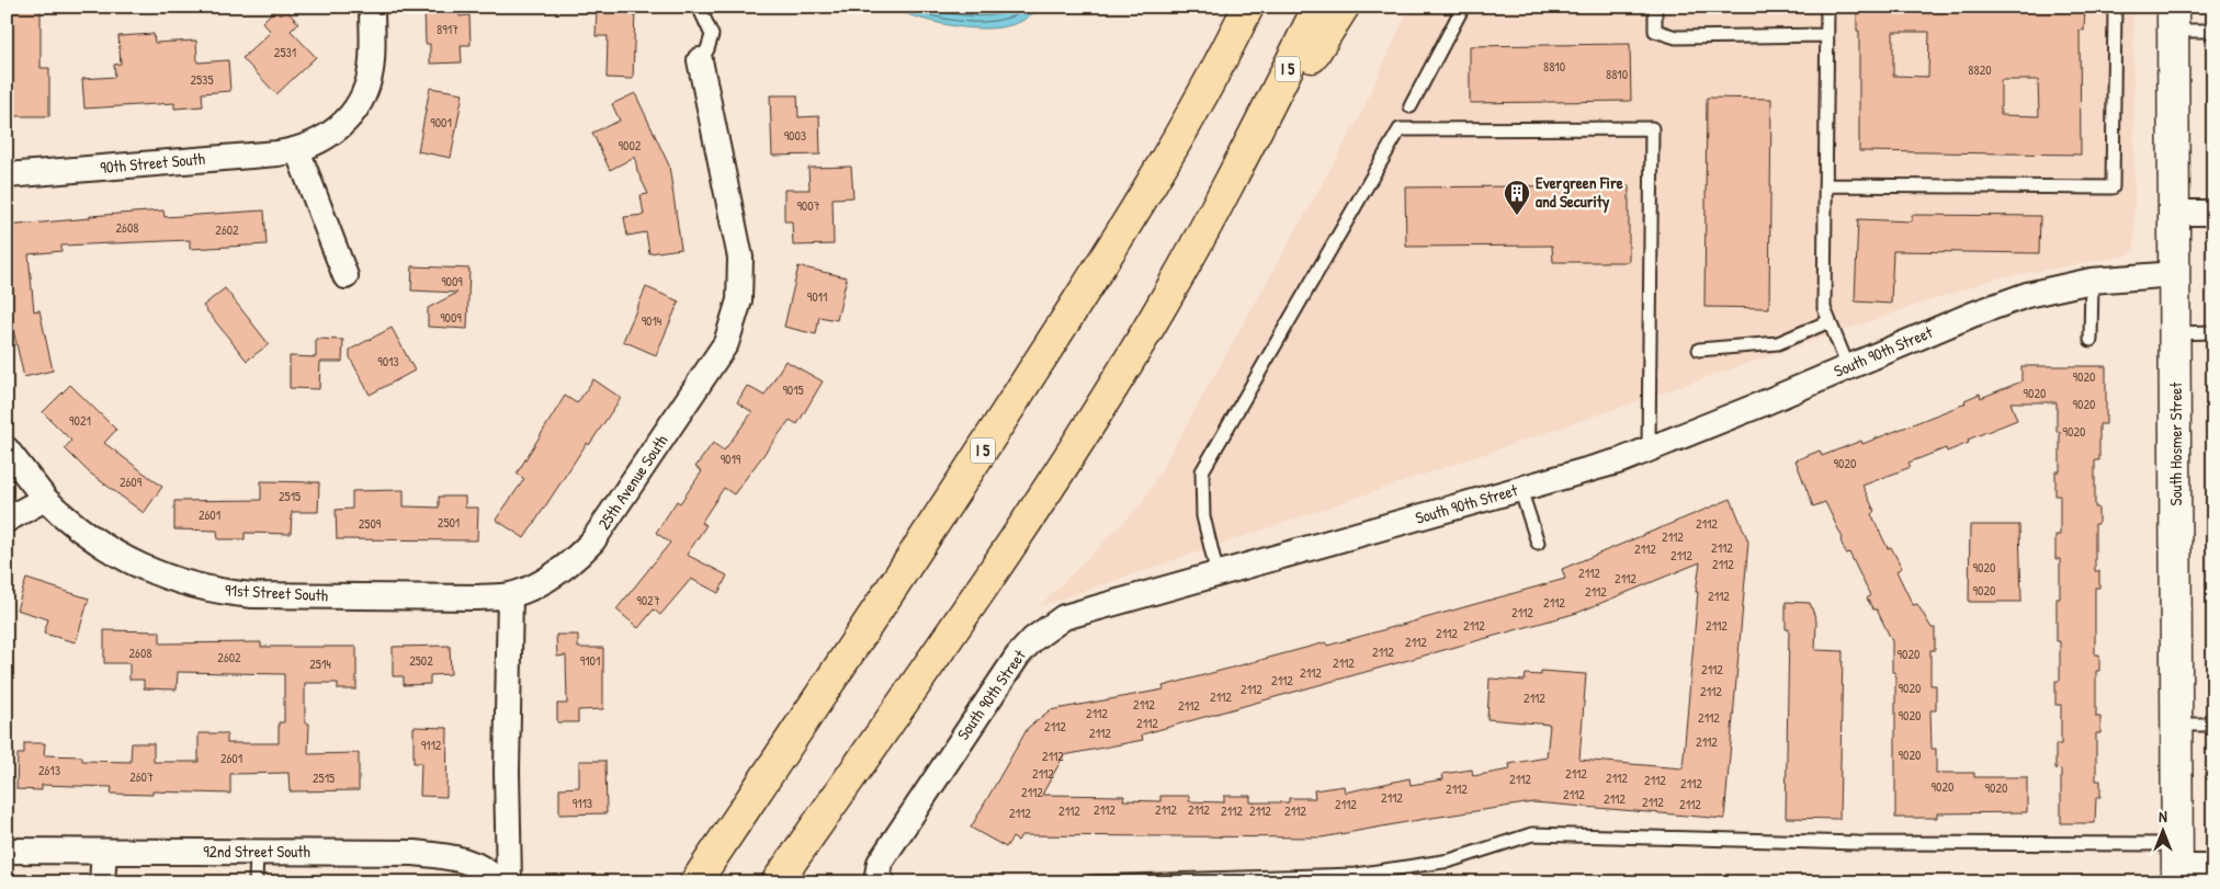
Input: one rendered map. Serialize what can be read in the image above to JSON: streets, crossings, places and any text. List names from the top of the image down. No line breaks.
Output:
{"streets":{"highway":["I 5"],"main road":["South Hosmer Street"],"street":["90th Street South","South 90th Street","25th Avenue South","91st Street South","92nd Street South"]},"crossings":[["South 90th Street","South Hosmer Street"],["25th Avenue South","91st Street South"]],"places":{"building":["Evergreen Fire and Security"]},"house_numbers":["8917","2531","8810","8820","8810","2535","9001","9003","9002","9007","2608","2602","9009","9011","9009","9014","9013","9020","9015","9020","9020","9021","9020","9019","9020","2609","2515","2601","2501","2509","2112","2112","2112","2112","2112","2112","9020","2112","2112","9020","2112","2112","9027","2112","2112","2112","2112","2112","2112","2112","2608","9020","2602","2502","9101","2112","2514","2112","2112","2112","9020","2112","2112","2112","2112","2112","2112","2112","9020","2112","2112","2112","2112","2112","9112","9020","2112","2601","2613","2112","2112","2607","2515","2112","2112","2112","2112","9020","9020","2112","2112","2112","2112","2112","2112","9113","2112","2112","2112","2112","2112","2112","2112","2112","2112","2112"],"north":"top"}
